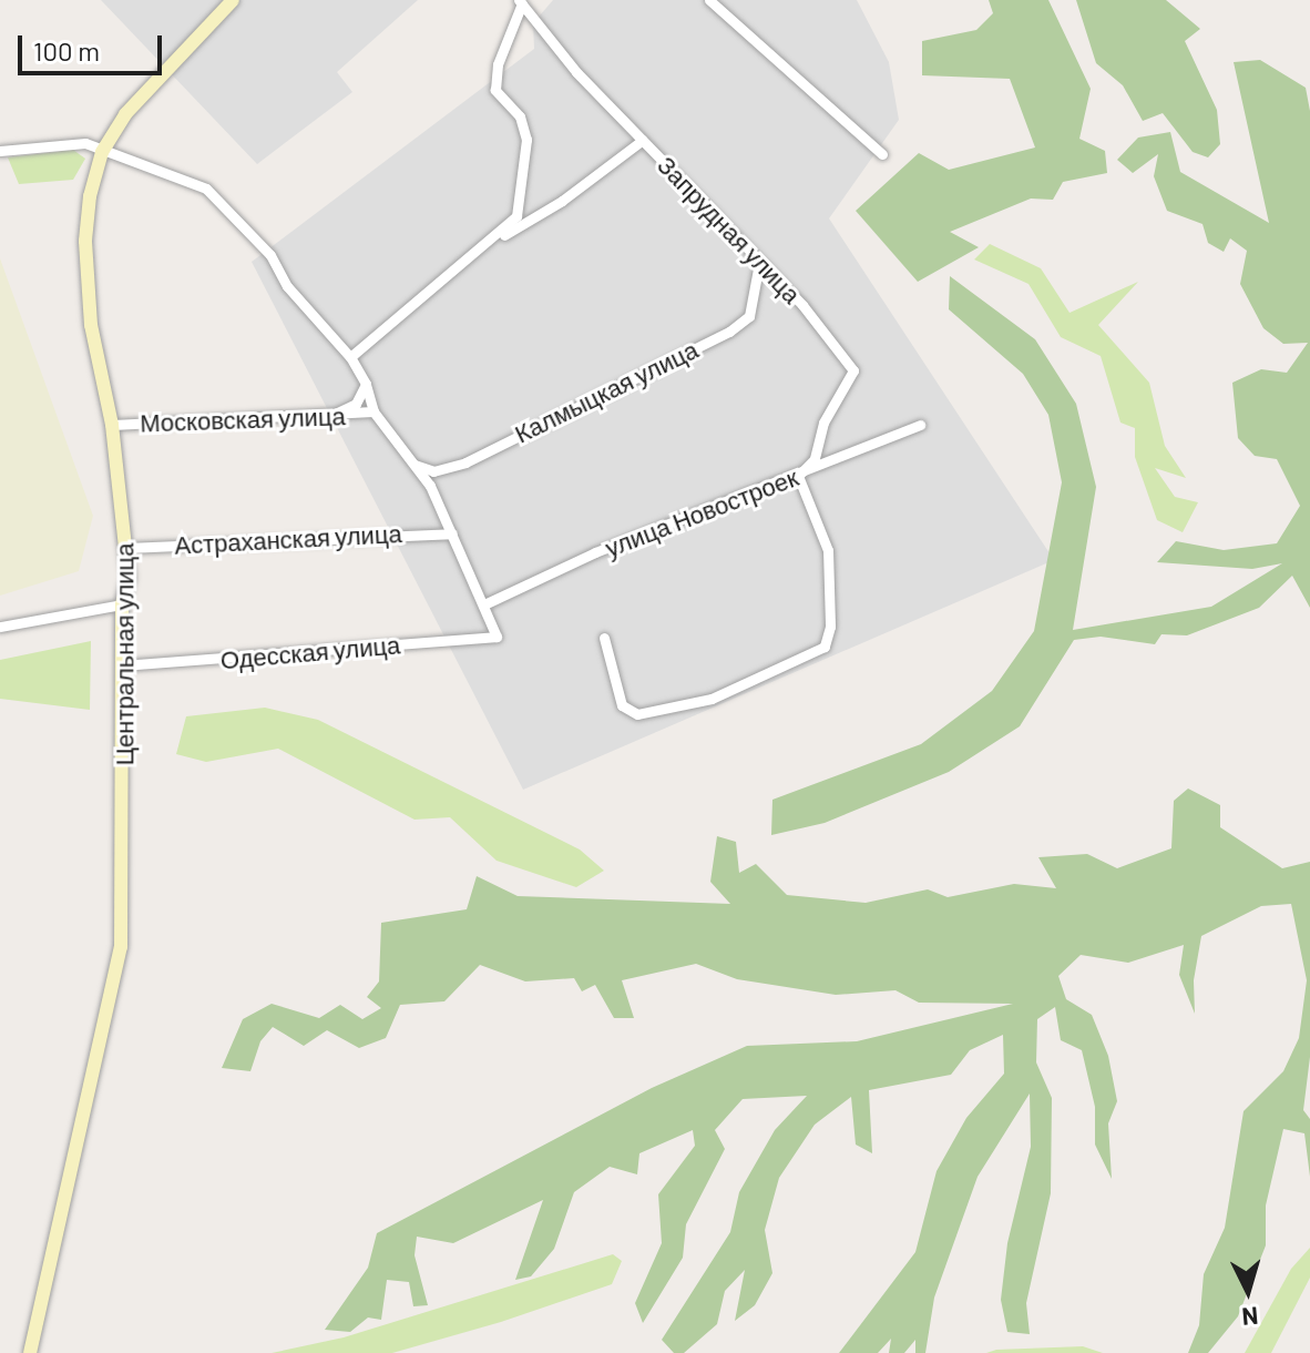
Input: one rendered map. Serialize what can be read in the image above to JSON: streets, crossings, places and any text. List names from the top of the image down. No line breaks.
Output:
{"streets":{"street":["Запрудная улица","Калмыцкая улица","Московская улица","улица Новостроек","Астраханская улица","Одесская улица","Центральная улица"]},"crossings":[["Запрудная улица","Калмыцкая улица"],["Запрудная улица","улица Новостроек"],["Московская улица","Центральная улица"],["улица Новостроек","Одесская улица"],["Астраханская улица","Центральная улица"],["Одесская улица","Центральная улица"]],"scale_bar":"100 m","north":"bottom"}
